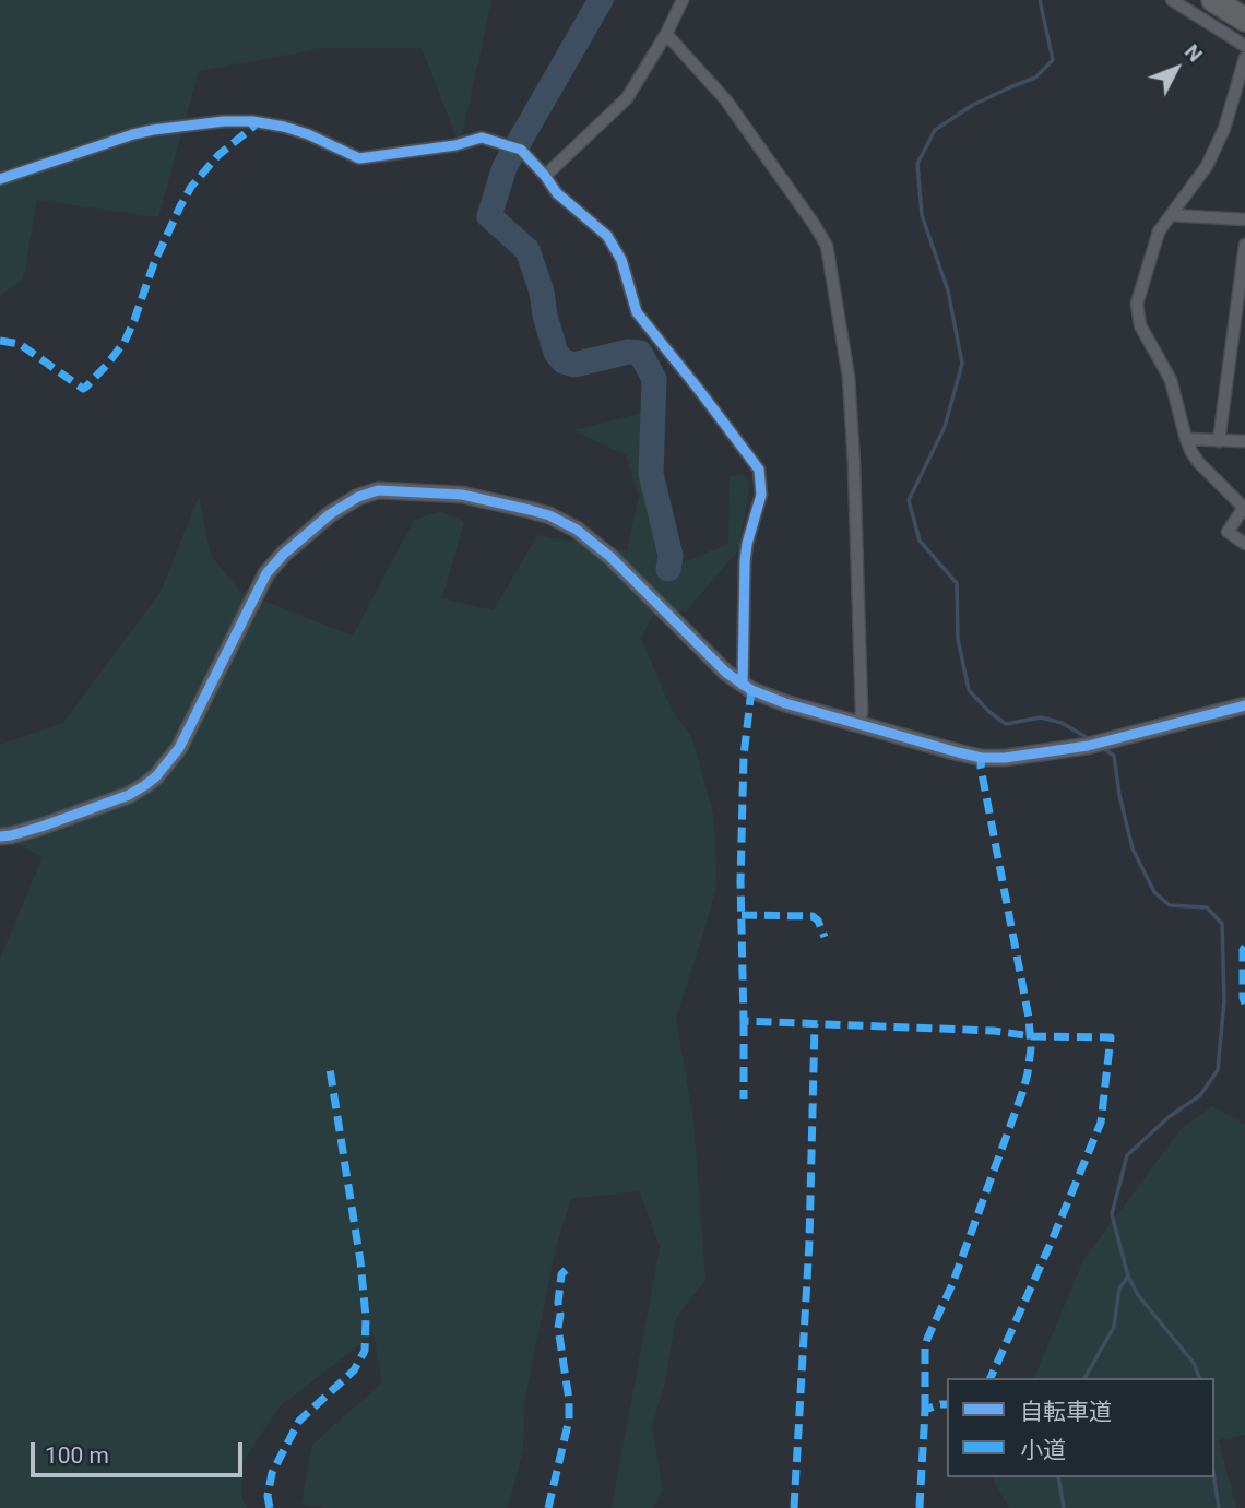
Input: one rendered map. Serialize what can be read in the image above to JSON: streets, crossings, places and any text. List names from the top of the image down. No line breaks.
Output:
{"legend":["自転車道","小道"],"scale_bar":"100 m","north":"top right"}
